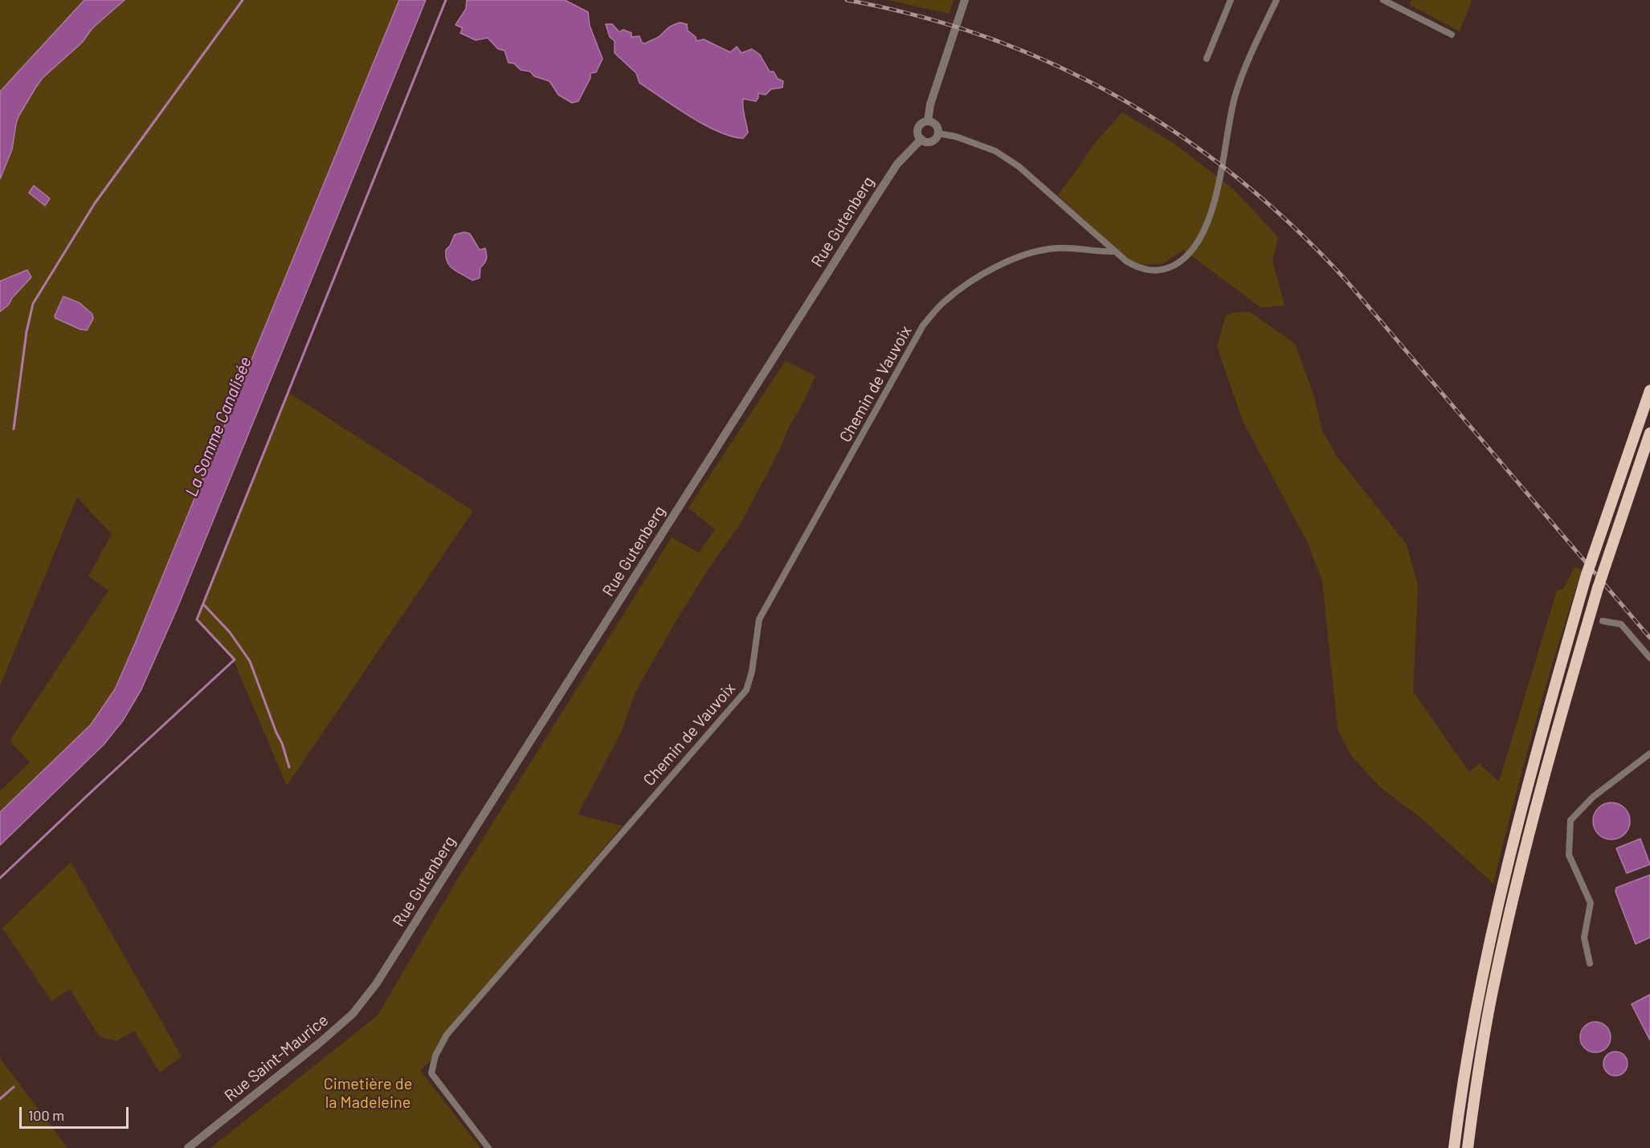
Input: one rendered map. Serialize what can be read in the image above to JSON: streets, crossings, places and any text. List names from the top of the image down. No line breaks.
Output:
{"streets":{"street":["Rue Gutenberg","Chemin de Vauvoix","Rue Saint-Maurice"]},"crossings":[["Rue Gutenberg","Rue Saint-Maurice"]],"water":["La Somme Canalisée"],"parks":["Cimetière de la Madeleine"],"scale_bar":"100 m"}
